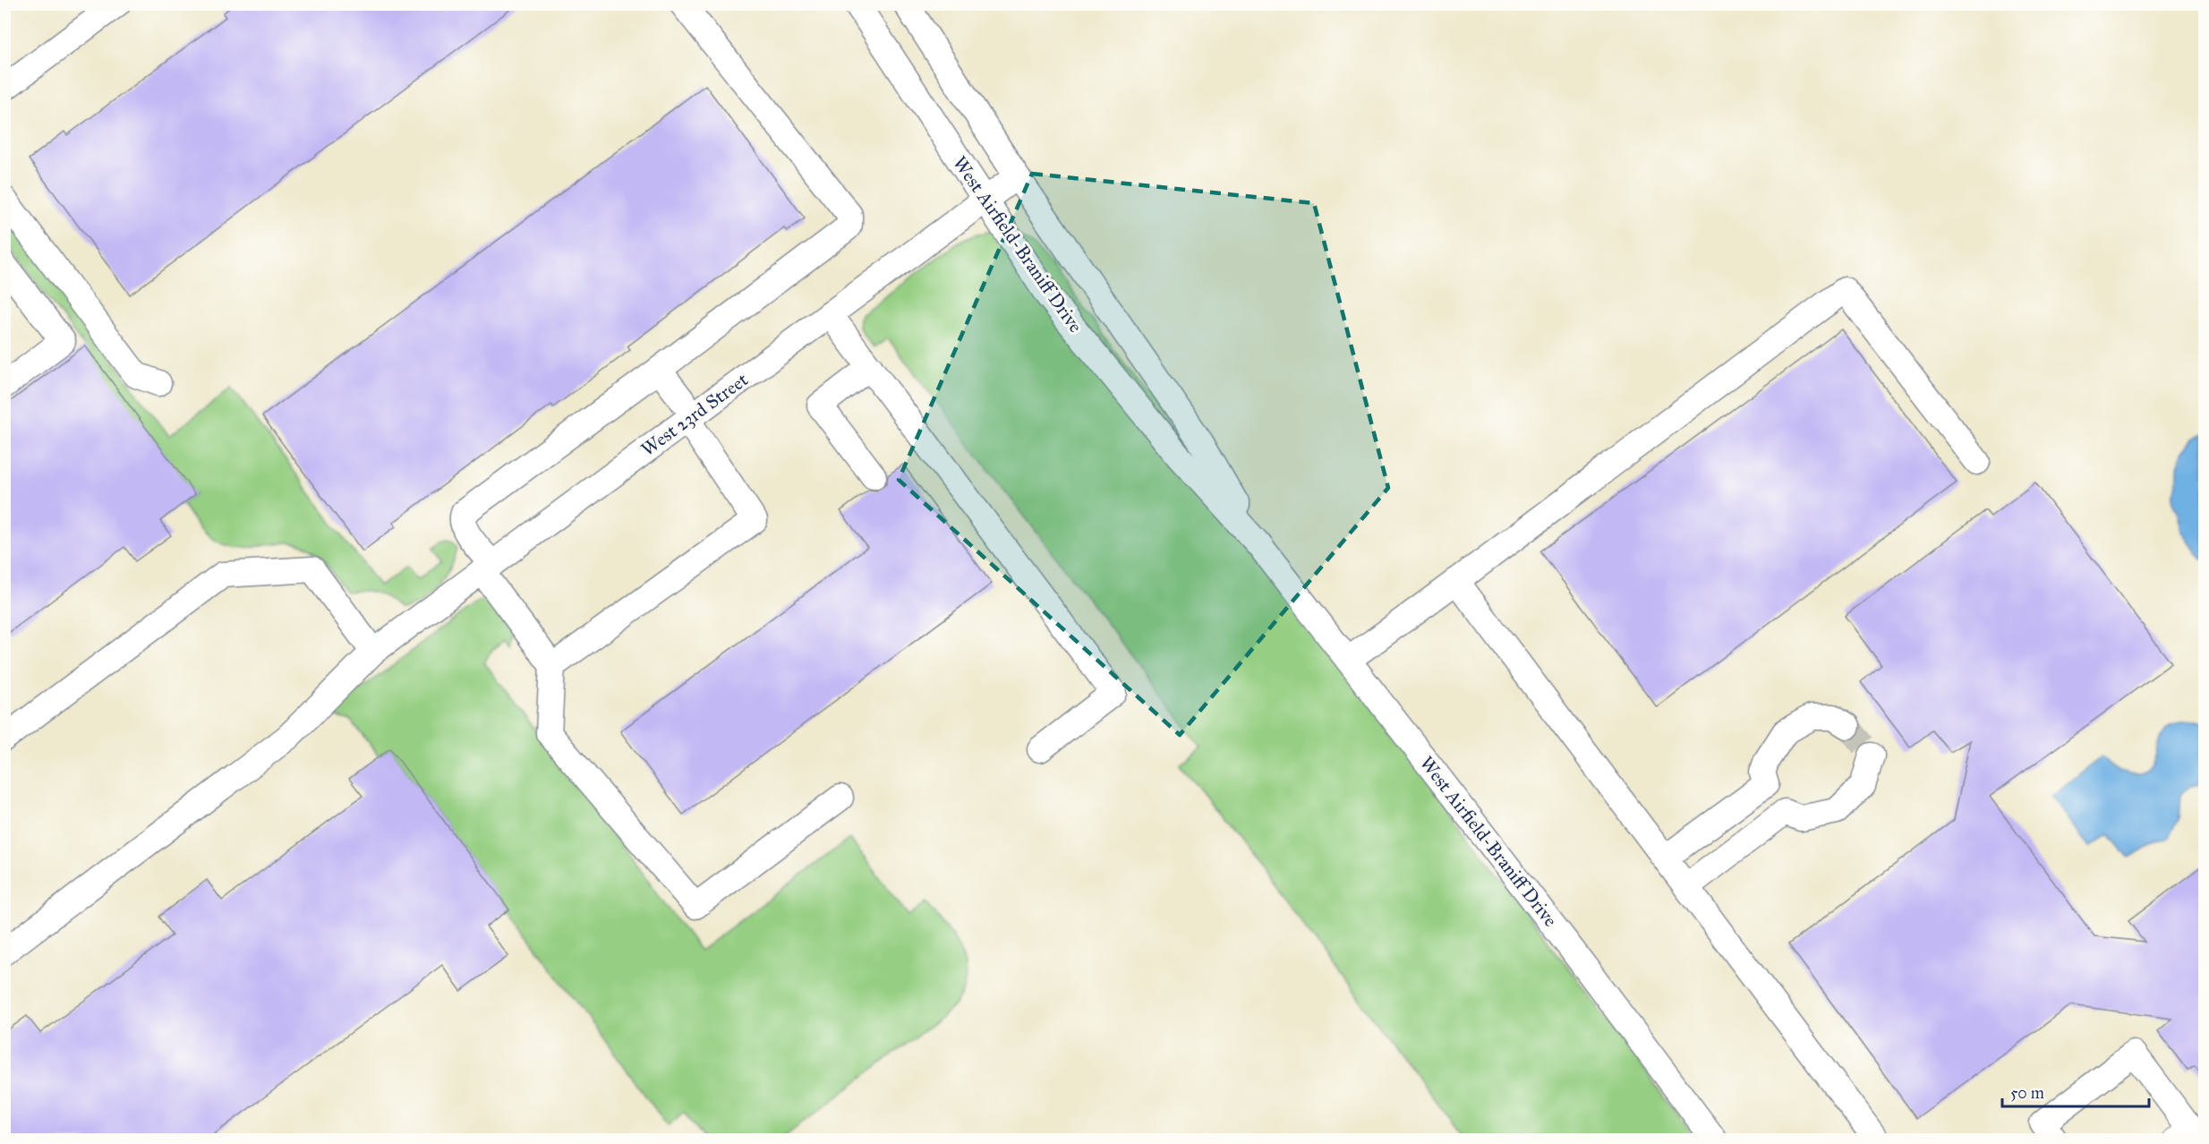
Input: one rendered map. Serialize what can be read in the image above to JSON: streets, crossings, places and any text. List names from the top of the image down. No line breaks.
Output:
{"streets":{"street":["West Airfield-Braniff Drive","West 23rd Street"]},"crossings":[["West Airfield-Braniff Drive","West 23rd Street"]],"scale_bar":"50 m"}
